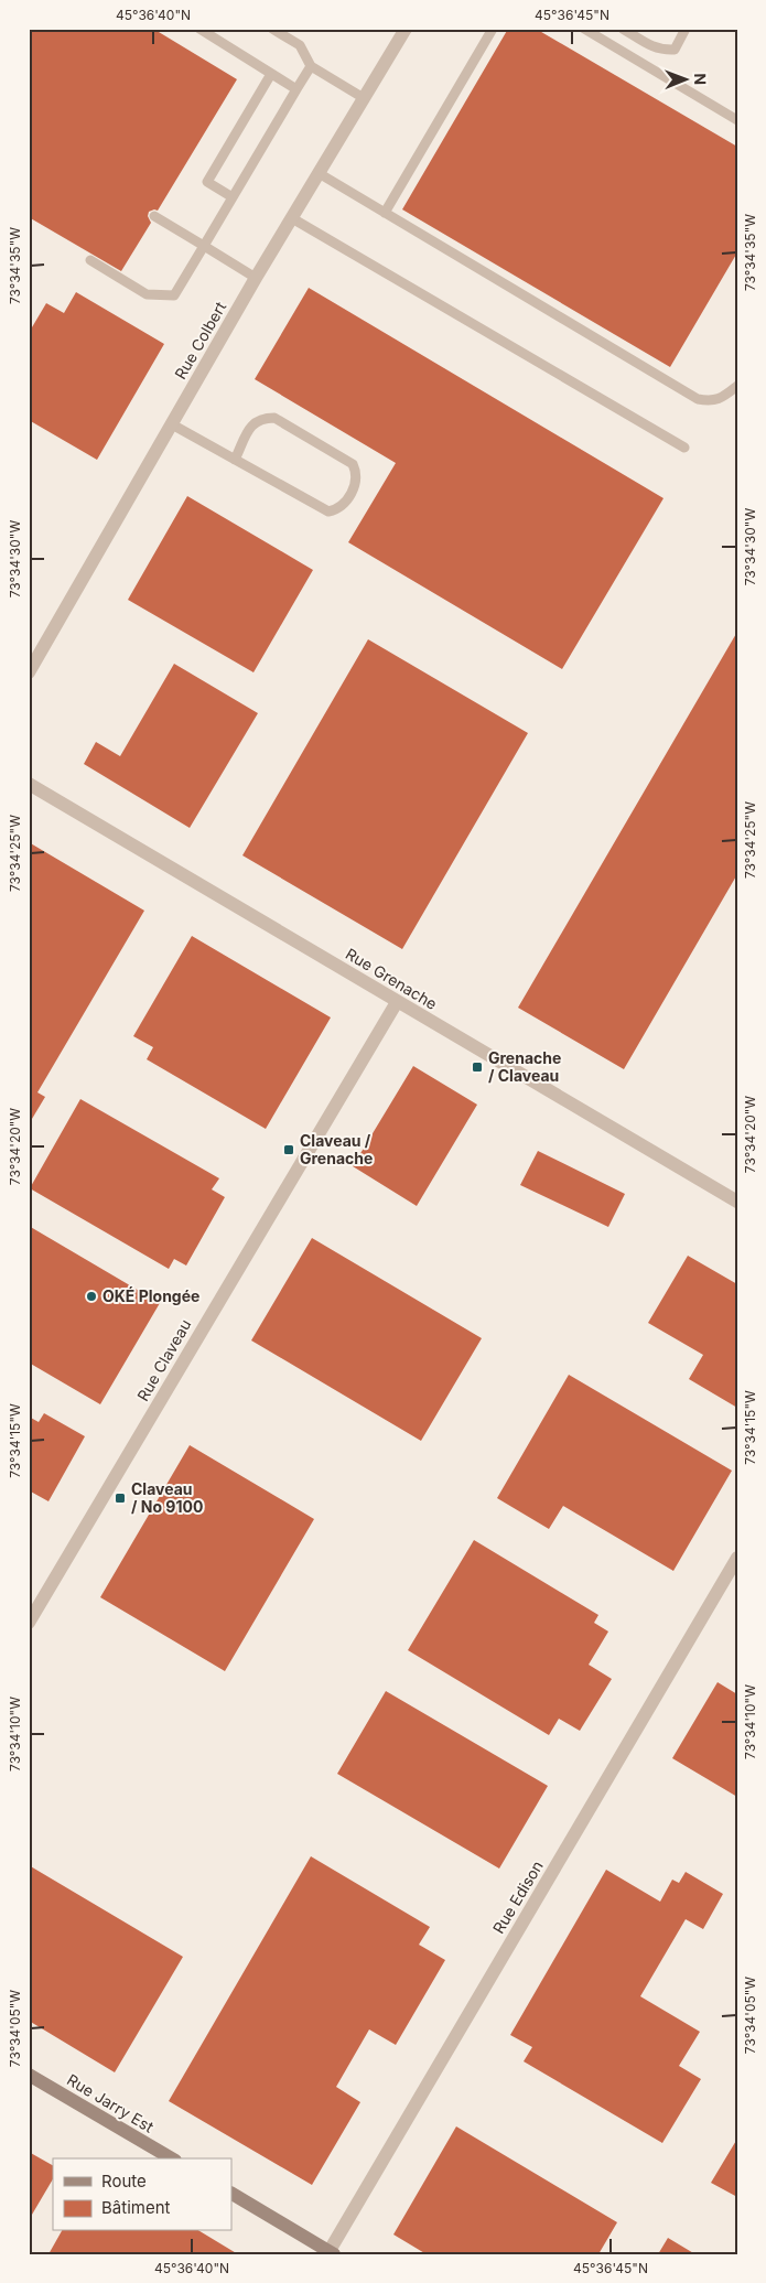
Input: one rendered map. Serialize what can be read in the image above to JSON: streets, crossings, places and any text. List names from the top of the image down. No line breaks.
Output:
{"streets":{"street":["Rue Colbert","Rue Grenache","Rue Claveau","Rue Edison","Rue Jarry Est"]},"crossings":[["Rue Grenache","Rue Claveau"]],"places":{"transit":["Grenache / Claveau","Claveau / Grenache","Claveau / No 9100"],"other":["OKÉ Plongée"]},"legend":["Route","Bâtiment"],"north":"right","coordinates":["45°36'40\"N","45°36'45\"N","73°34'35\"W","73°34'30\"W","73°34'25\"W","73°34'20\"W","73°34'15\"W","73°34'10\"W","73°34'05\"W"]}
